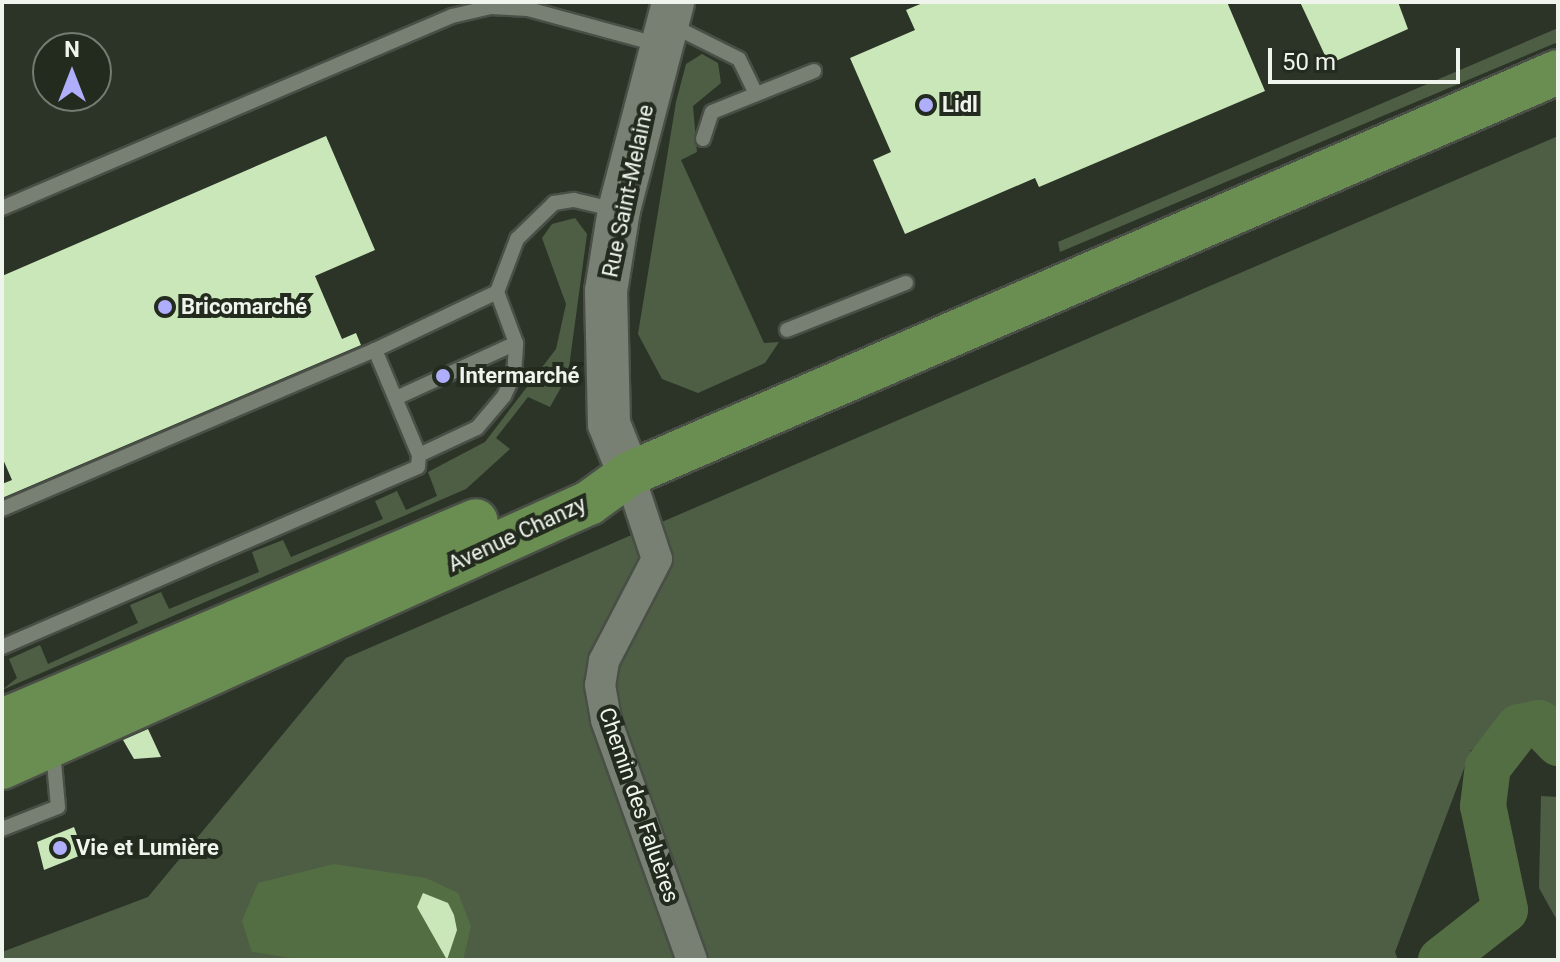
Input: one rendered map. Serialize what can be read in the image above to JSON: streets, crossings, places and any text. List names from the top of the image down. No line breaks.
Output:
{"streets":{"main road":["Rue Saint-Melaine","Avenue Chanzy"],"street":["Chemin des Faluères"]},"crossings":[["Rue Saint-Melaine","Avenue Chanzy"],["Rue Saint-Melaine","Chemin des Faluères"],["Avenue Chanzy","Chemin des Faluères"]],"places":["Lidl","Bricomarché","Intermarché","Vie et Lumière"],"scale_bar":"50 m","north":"top"}
